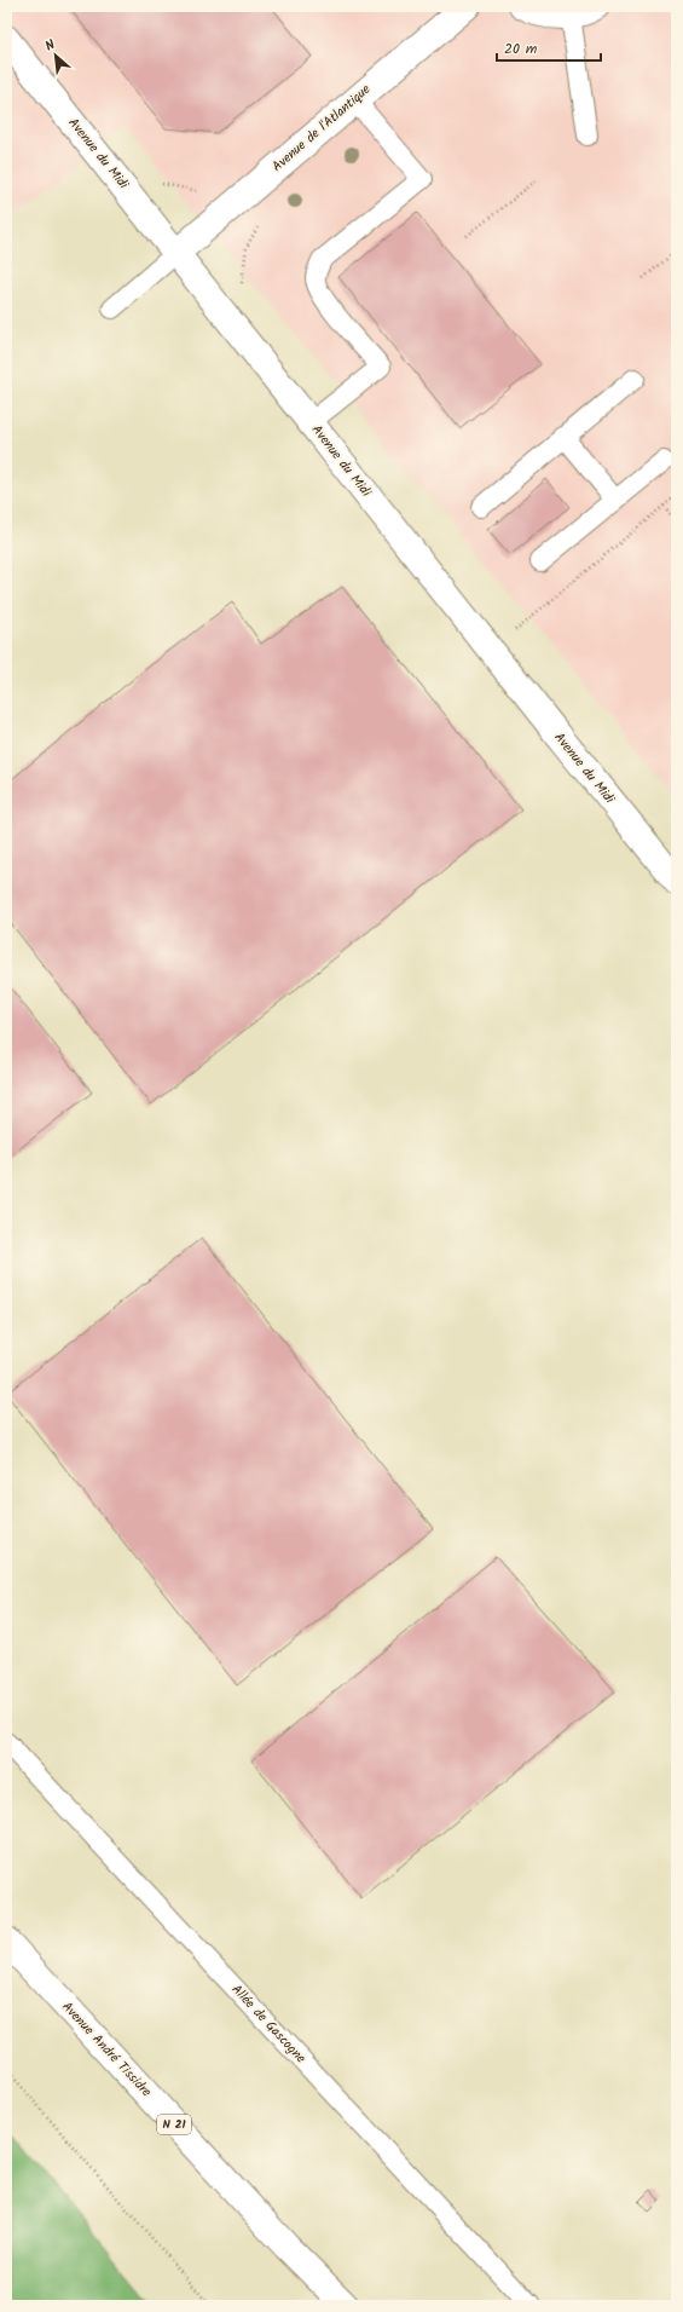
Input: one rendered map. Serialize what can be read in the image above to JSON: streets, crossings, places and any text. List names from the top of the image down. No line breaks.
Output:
{"streets":{"street":["Avenue de l'Atlantique","Avenue du Midi","Avenue André Tissidre","N 21"],"lane":["Allée de Gascogne"]},"crossings":[["Avenue de l'Atlantique","Avenue du Midi"]],"scale_bar":"20 m","north":"top left"}
